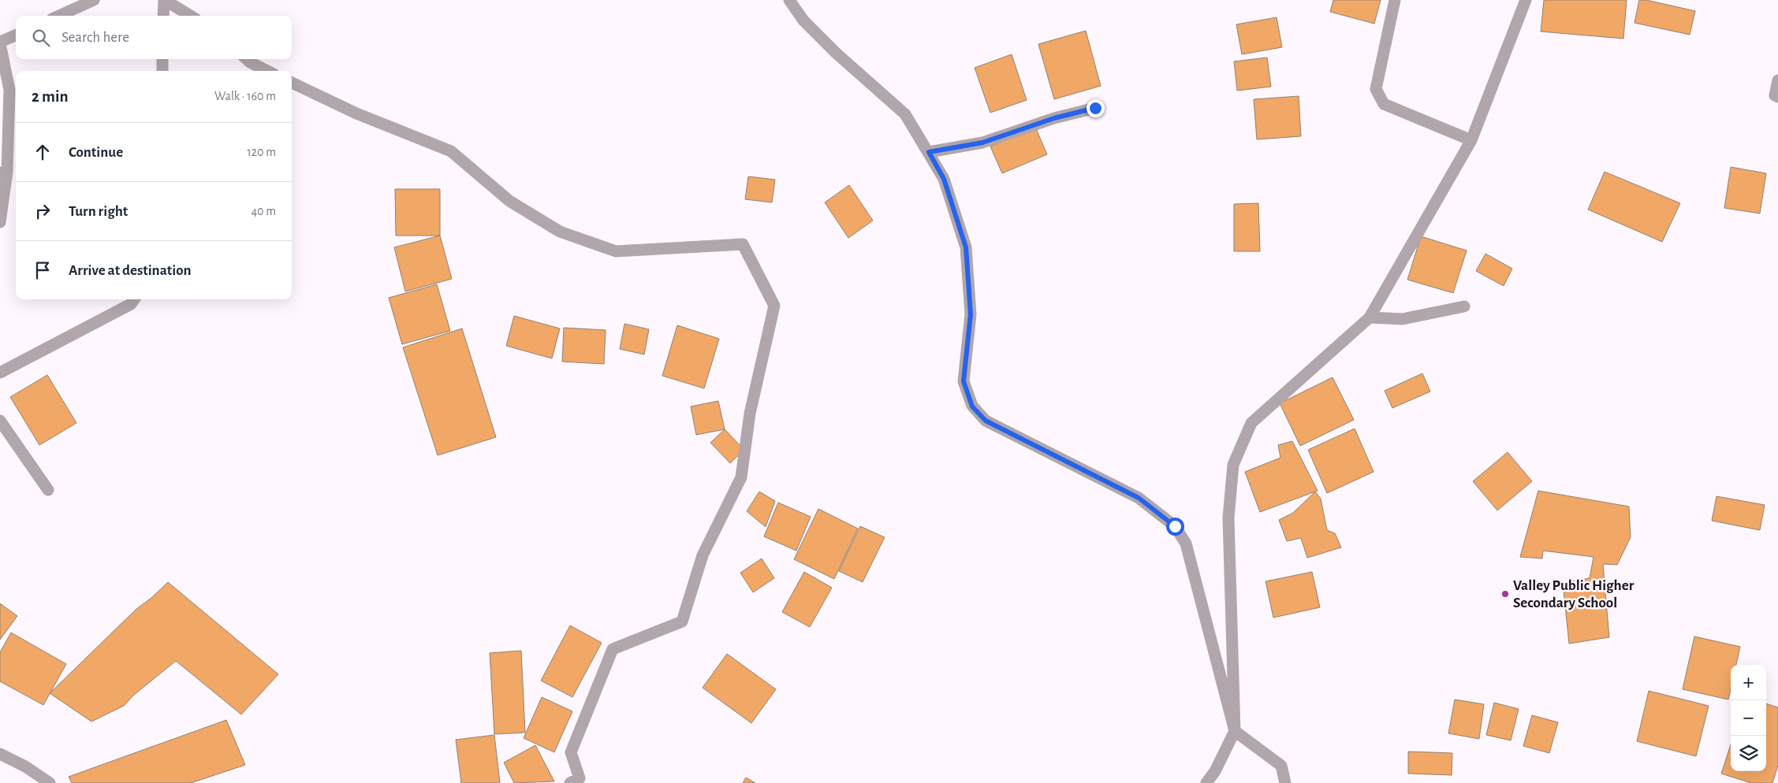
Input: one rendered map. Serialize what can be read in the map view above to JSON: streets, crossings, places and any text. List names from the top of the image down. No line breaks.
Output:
{"places":["Valley Public Higher Secondary School"],"page":{"search":"Search here","heading":["2 min","Walk · 160 m"],"list":[["Continue","120 m"],["Turn right","40 m"],"Arrive at destination"],"map_buttons":["+","−"]}}
